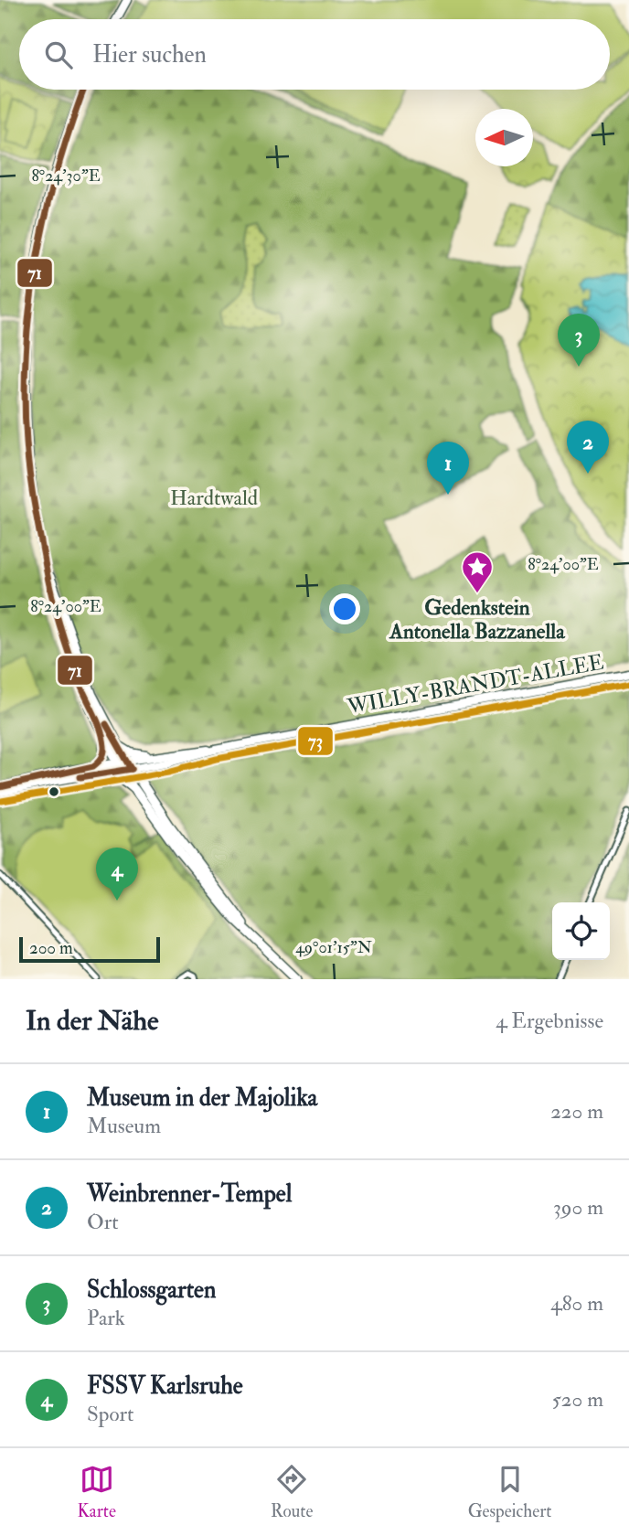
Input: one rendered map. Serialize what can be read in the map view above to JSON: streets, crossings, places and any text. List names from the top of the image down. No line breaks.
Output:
{"streets":{"main road":["WILLY-BRANDT-ALLEE"]},"parks":["Hardtwald"],"places":{"place":["Gedenkstein Antonella Bazzanella"]},"lines":["transit line 71","transit line 73"],"scale_bar":"200 m","north":"left","page":{"search":"Hier suchen","pins":["3","2","1","4"],"scale":"200 m","heading":["In der Nähe","4 Ergebnisse"],"list":[{"mark":"1","name":"Museum in der Majolika","note":"Museum","value":"220 m"},{"mark":"2","name":"Weinbrenner-Tempel","note":"Ort","value":"390 m"},{"mark":"3","name":"Schlossgarten","note":"Park","value":"480 m"},{"mark":"4","name":"FSSV Karlsruhe","note":"Sport","value":"520 m"}],"nav":["Karte","Route","Gespeichert"]},"coordinates":["8°24'30\"E","8°24'00\"E","49°01'15\"N"]}
